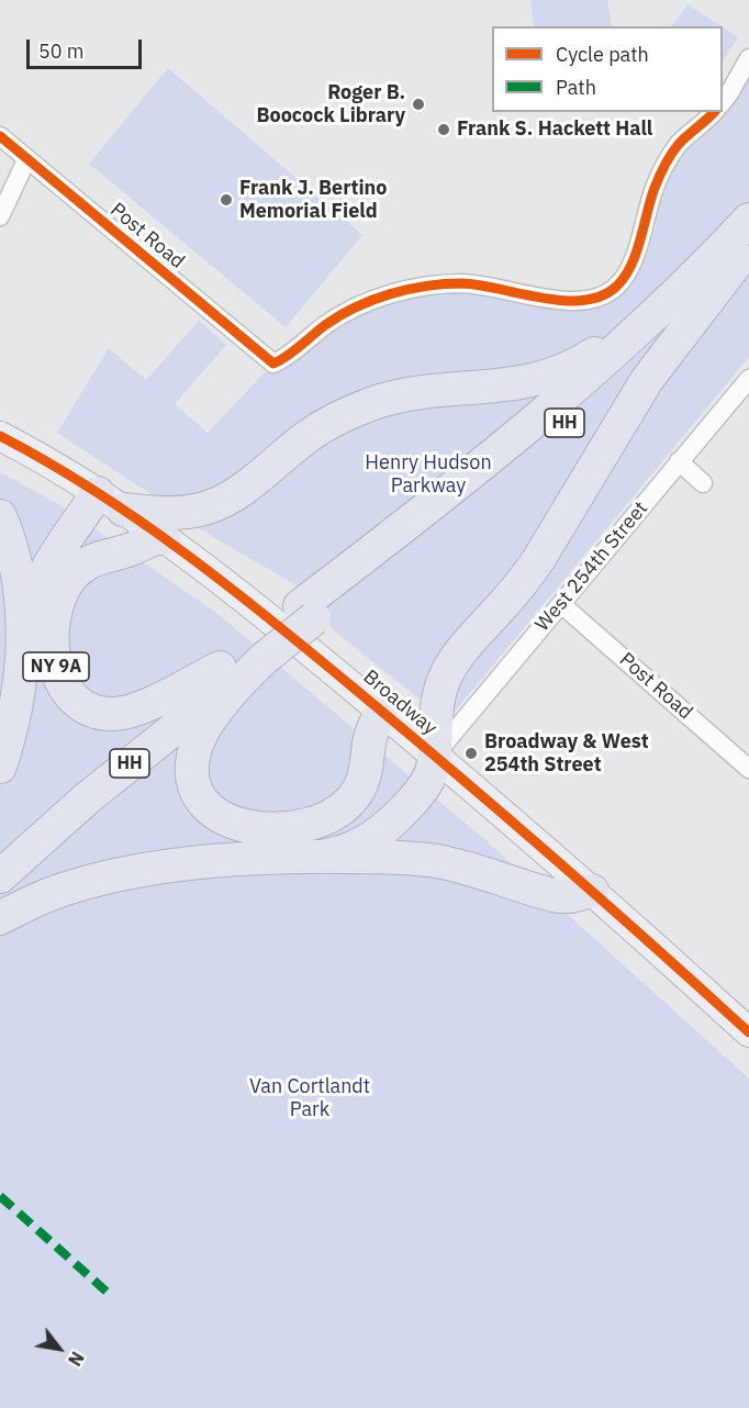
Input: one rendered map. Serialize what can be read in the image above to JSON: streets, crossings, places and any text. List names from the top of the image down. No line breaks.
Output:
{"streets":{"highway":["HH","NY 9A"],"main road":["Broadway"],"street":["Post Road","West 254th Street"]},"crossings":[["Post Road","West 254th Street"],["HH","NY 9A"],["West 254th Street","Broadway"],["NY 9A","Broadway"]],"parks":["Henry Hudson Parkway","Van Cortlandt Park"],"places":["Roger B. Boocock Library","Frank S. Hackett Hall","Frank J. Bertino Memorial Field","Broadway & West 254th Street"],"legend":["Cycle path","Path"],"scale_bar":"50 m","north":"bottom right"}
